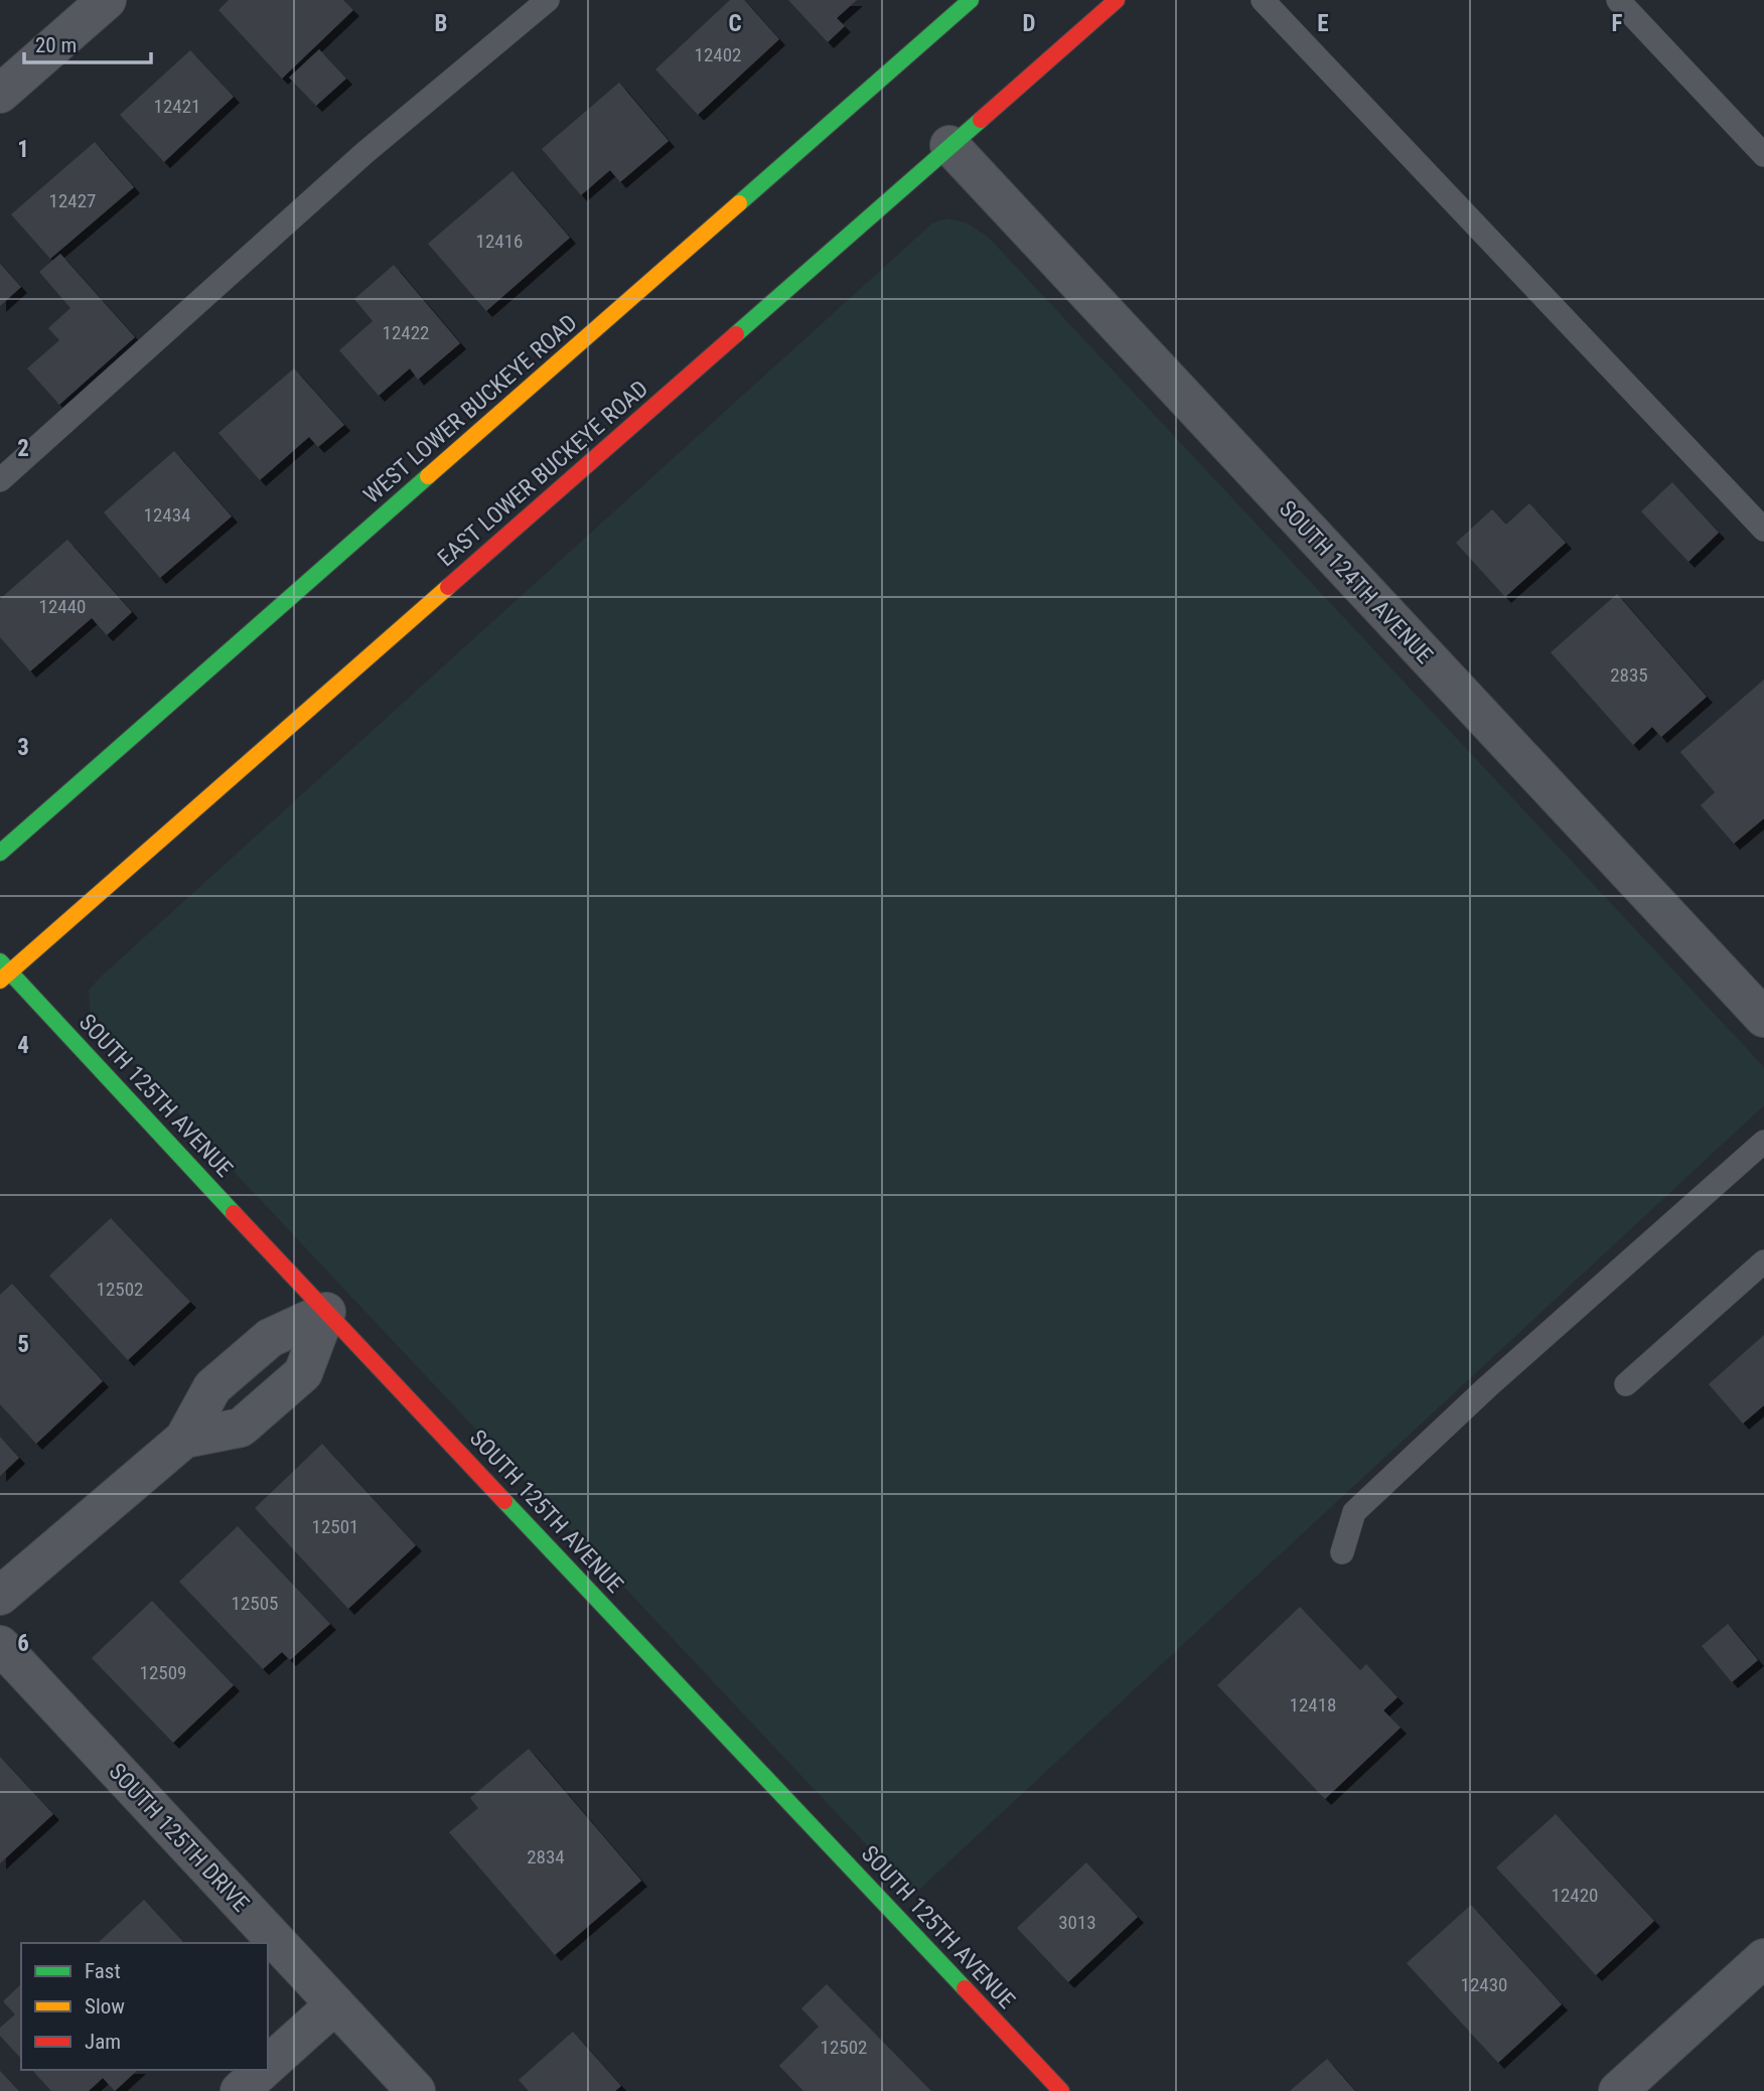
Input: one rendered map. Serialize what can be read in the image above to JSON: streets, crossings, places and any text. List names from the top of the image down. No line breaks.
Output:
{"streets":{"street":["WEST LOWER BUCKEYE ROAD","EAST LOWER BUCKEYE ROAD","SOUTH 124TH AVENUE","SOUTH 125TH AVENUE","SOUTH 125TH DRIVE"]},"crossings":[["EAST LOWER BUCKEYE ROAD","SOUTH 124TH AVENUE"],["EAST LOWER BUCKEYE ROAD","SOUTH 125TH AVENUE"]],"house_numbers":["12402","12421","12427","12416","12422","12434","12440","2835","12502","12501","12505","12509","12418","2834","12420","3013","12430","12502"],"legend":["Fast","Slow","Jam"],"scale_bar":"20 m","grid":{"columns":["B","C","D","E","F"],"rows":["1","2","3","4","5","6"]}}
